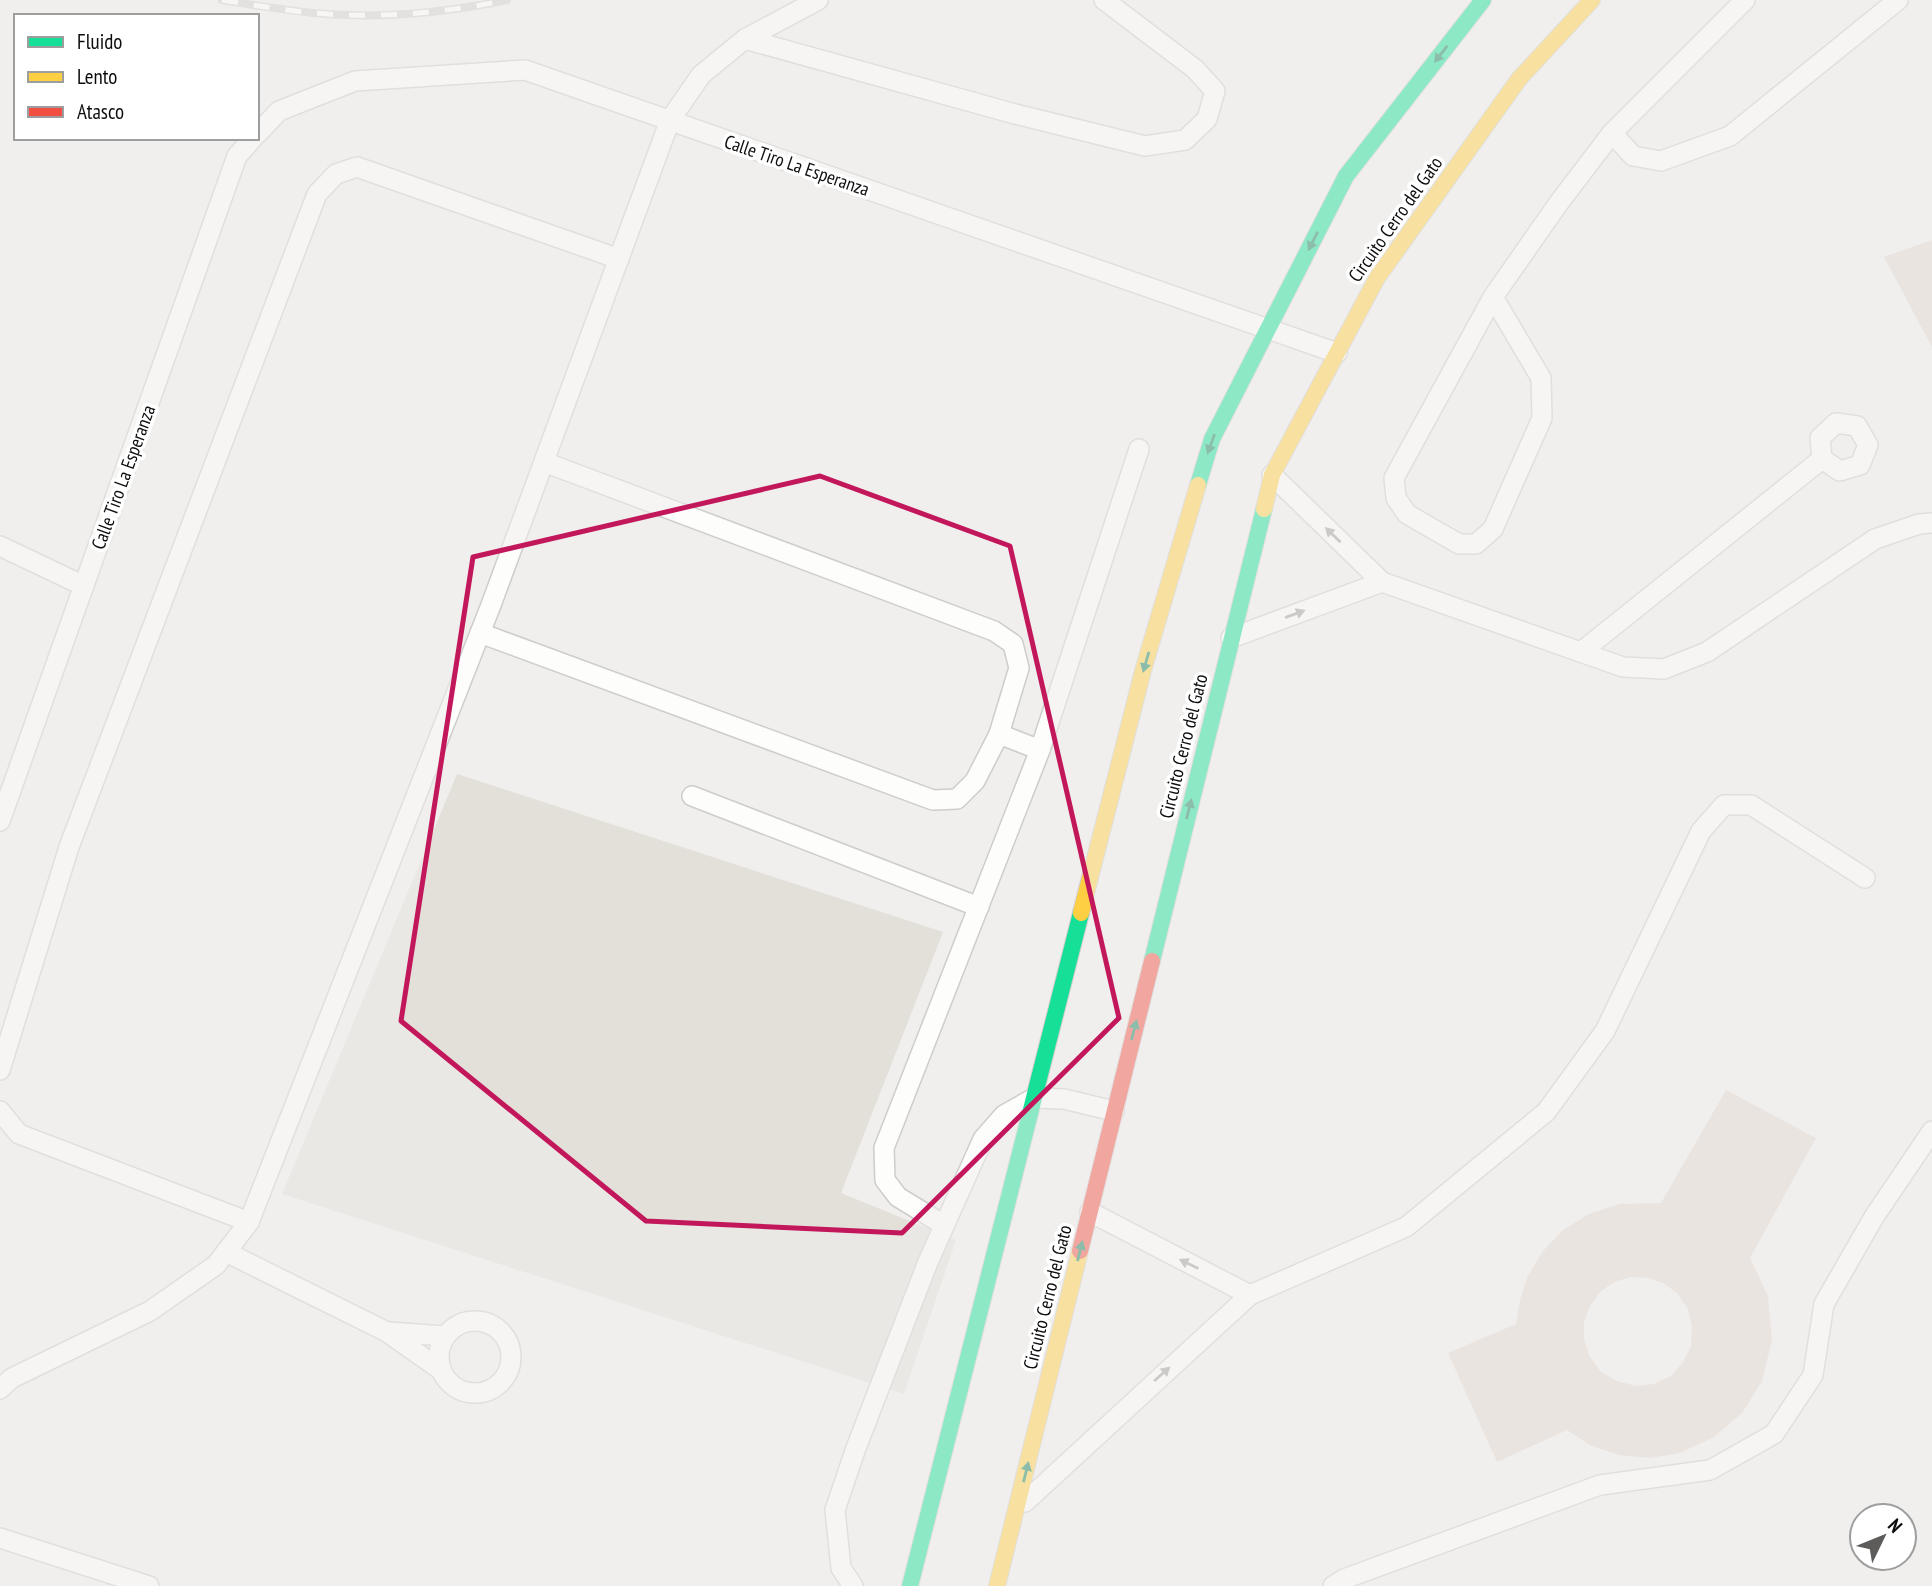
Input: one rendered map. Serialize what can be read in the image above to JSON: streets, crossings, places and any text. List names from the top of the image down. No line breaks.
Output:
{"streets":{"street":["Circuito Cerro del Gato"],"lane":["Calle Tiro La Esperanza"]},"crossings":[["Calle Tiro La Esperanza","Circuito Cerro del Gato"]],"legend":["Fluido","Lento","Atasco"],"north":"top right"}
